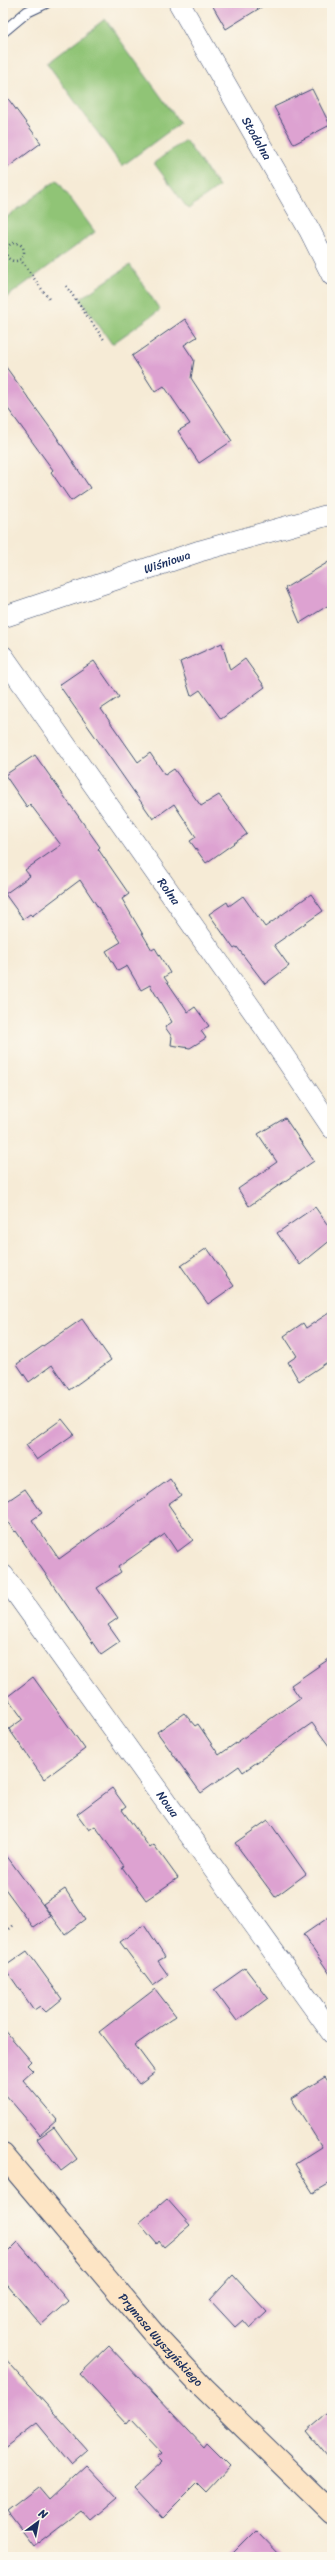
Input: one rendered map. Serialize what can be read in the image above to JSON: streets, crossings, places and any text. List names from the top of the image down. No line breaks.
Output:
{"streets":{"street":["Stodolna","Wiśniowa","Rolna","Nowa","Prymasa Wyszyńskiego"]},"north":"top right"}
